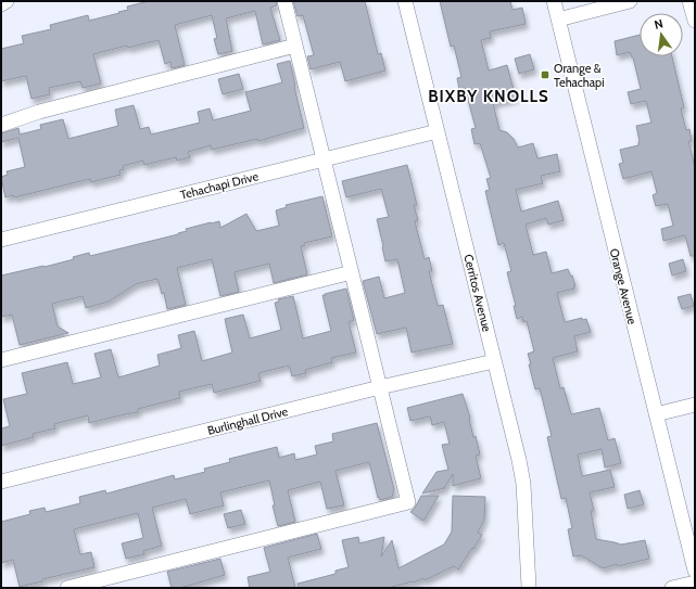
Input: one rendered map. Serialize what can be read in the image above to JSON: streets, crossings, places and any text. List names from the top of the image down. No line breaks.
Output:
{"streets":{"street":["Tehachapi Drive","Orange Avenue","Cerritos Avenue","Burlinghall Drive"]},"crossings":[["Tehachapi Drive","Cerritos Avenue"],["Cerritos Avenue","Burlinghall Drive"]],"districts":["BIXBY KNOLLS"],"places":{"transit":["Orange & Tehachapi"]},"north":"top"}
